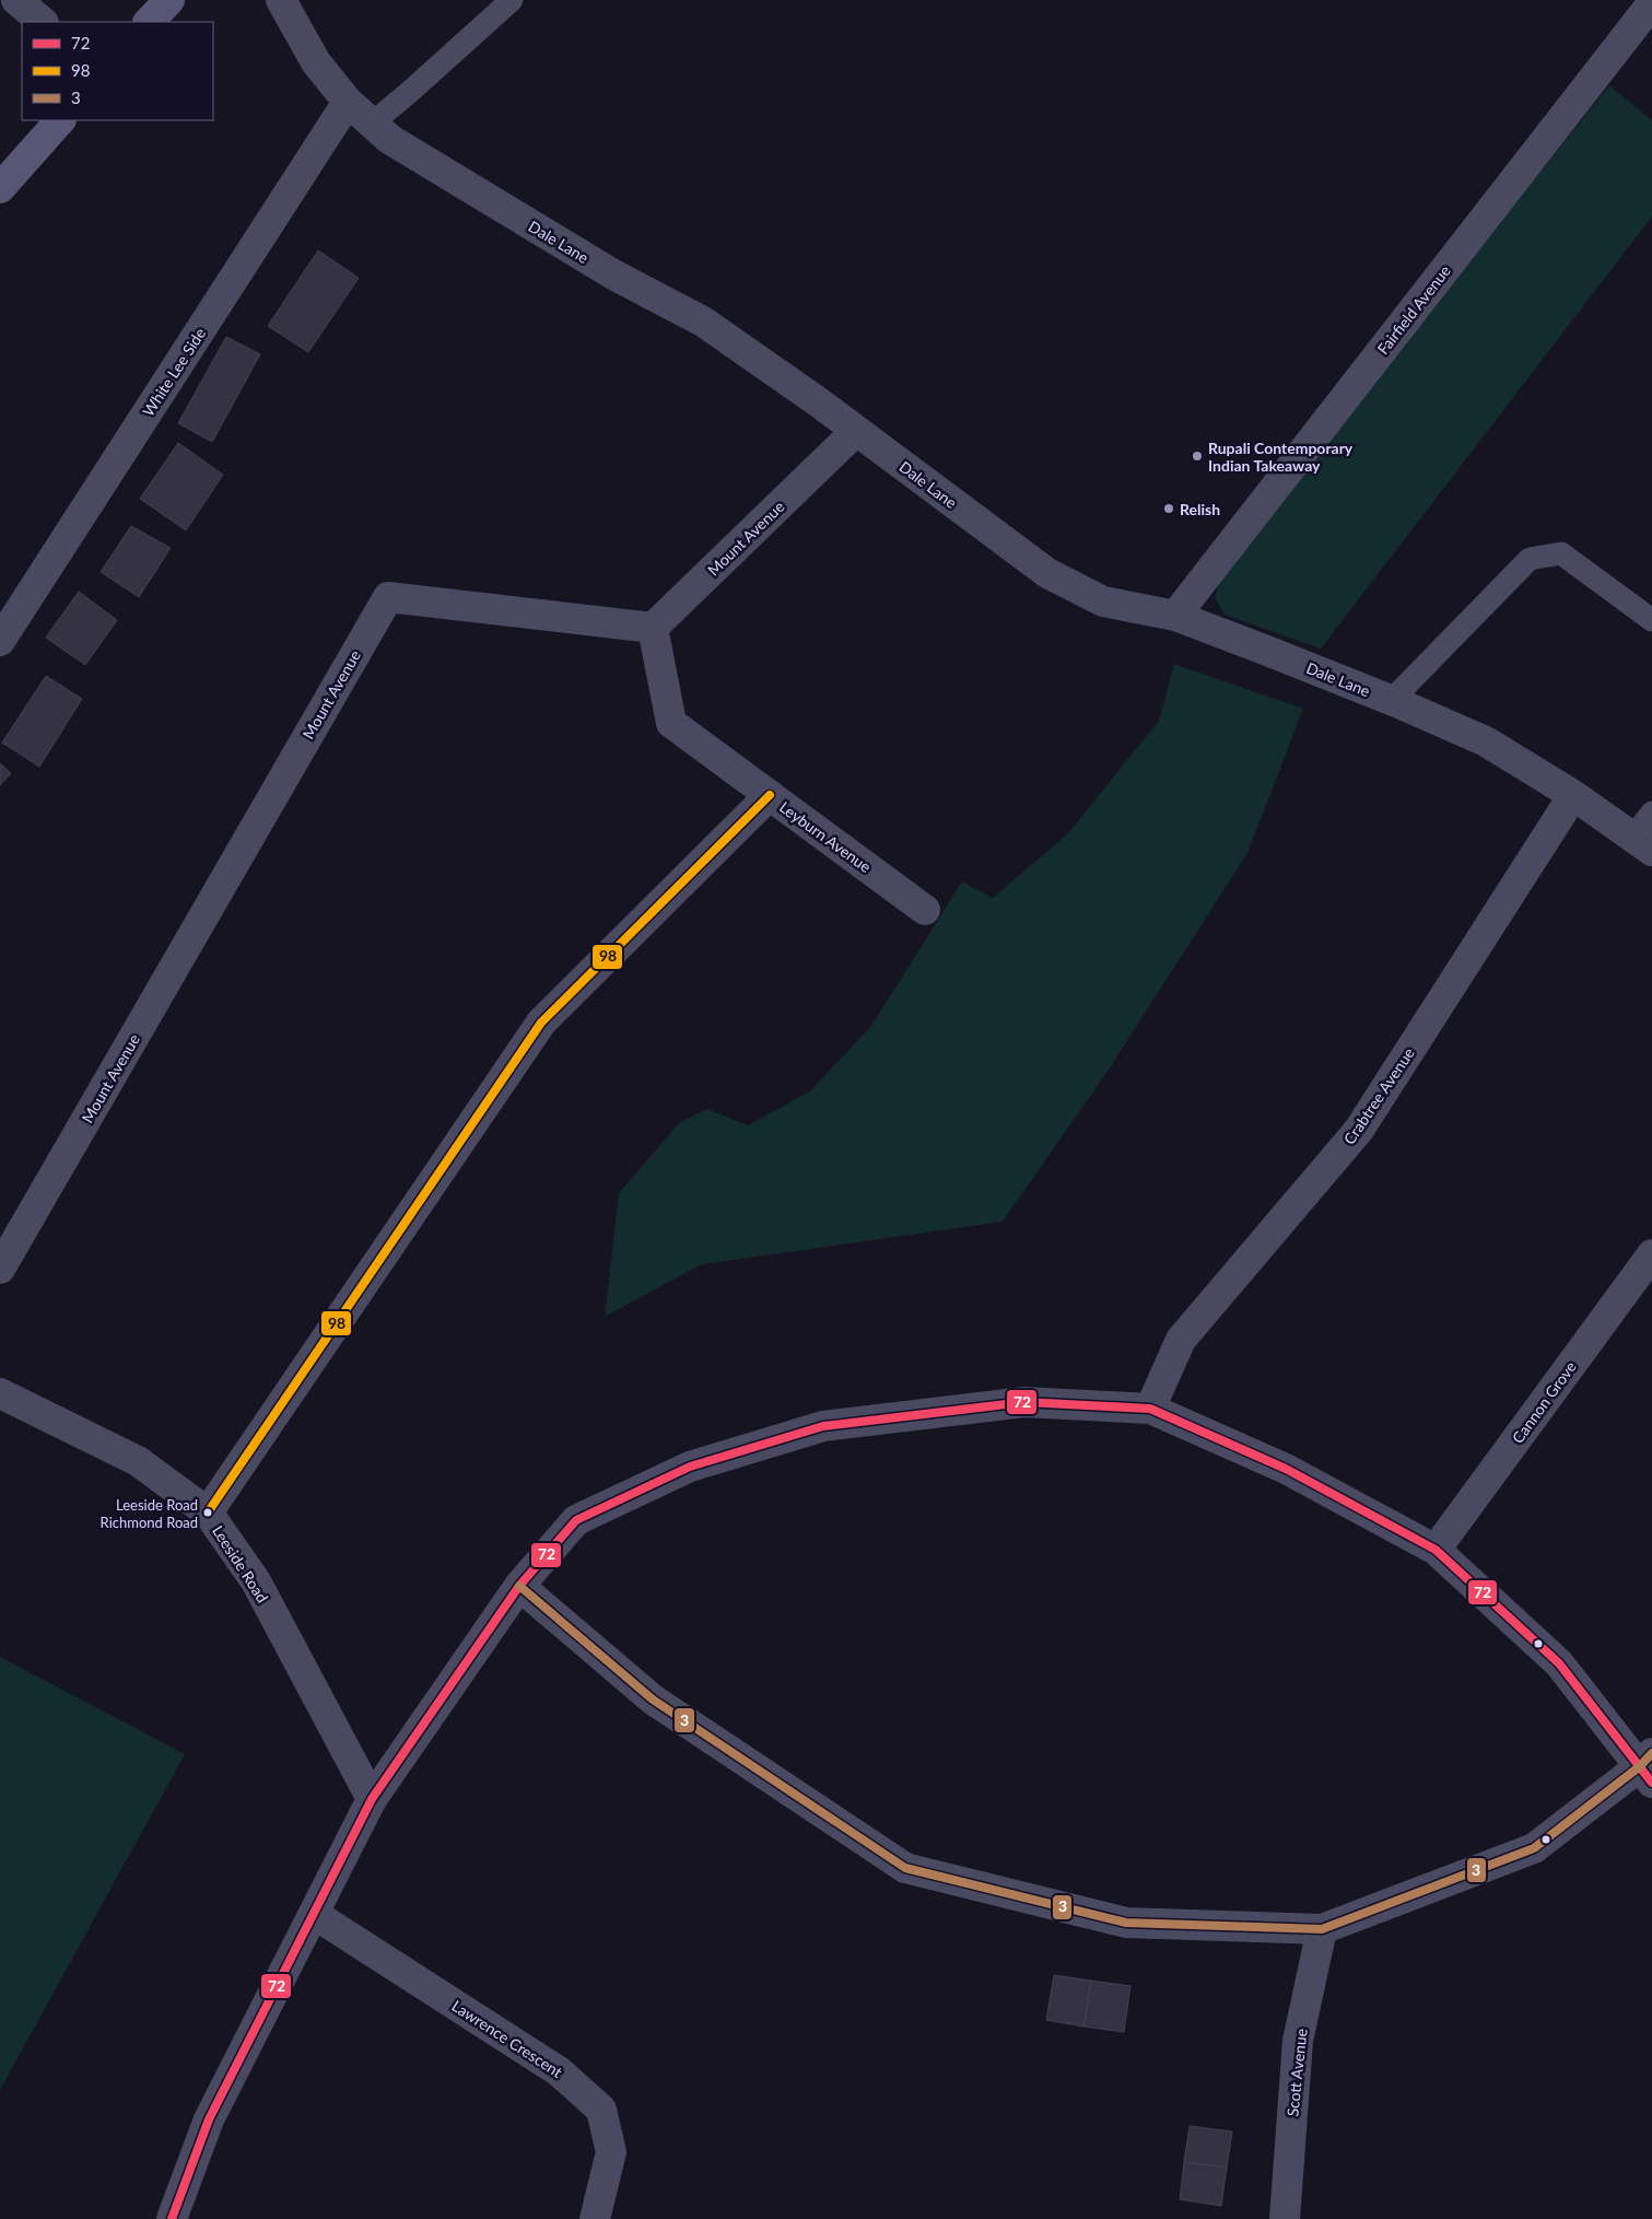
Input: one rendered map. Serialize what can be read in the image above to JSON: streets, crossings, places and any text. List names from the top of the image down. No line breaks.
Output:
{"streets":{"street":["Dale Lane","Fairfield Avenue","White Lee Side","Mount Avenue","Leyburn Avenue","Crabtree Avenue","Cannon Grove","Leeside Road","Lawrence Crescent","Scott Avenue"]},"crossings":[["Dale Lane","Fairfield Avenue"],["Dale Lane","White Lee Side"],["Dale Lane","Mount Avenue"],["Dale Lane","Crabtree Avenue"],["Mount Avenue","Leyburn Avenue"]],"places":["Rupali Contemporary Indian Takeaway","Relish","Leeside Road Richmond Road"],"lines":["transit line 98","transit line 72","transit line 3"],"legend":["72","98","3"]}
